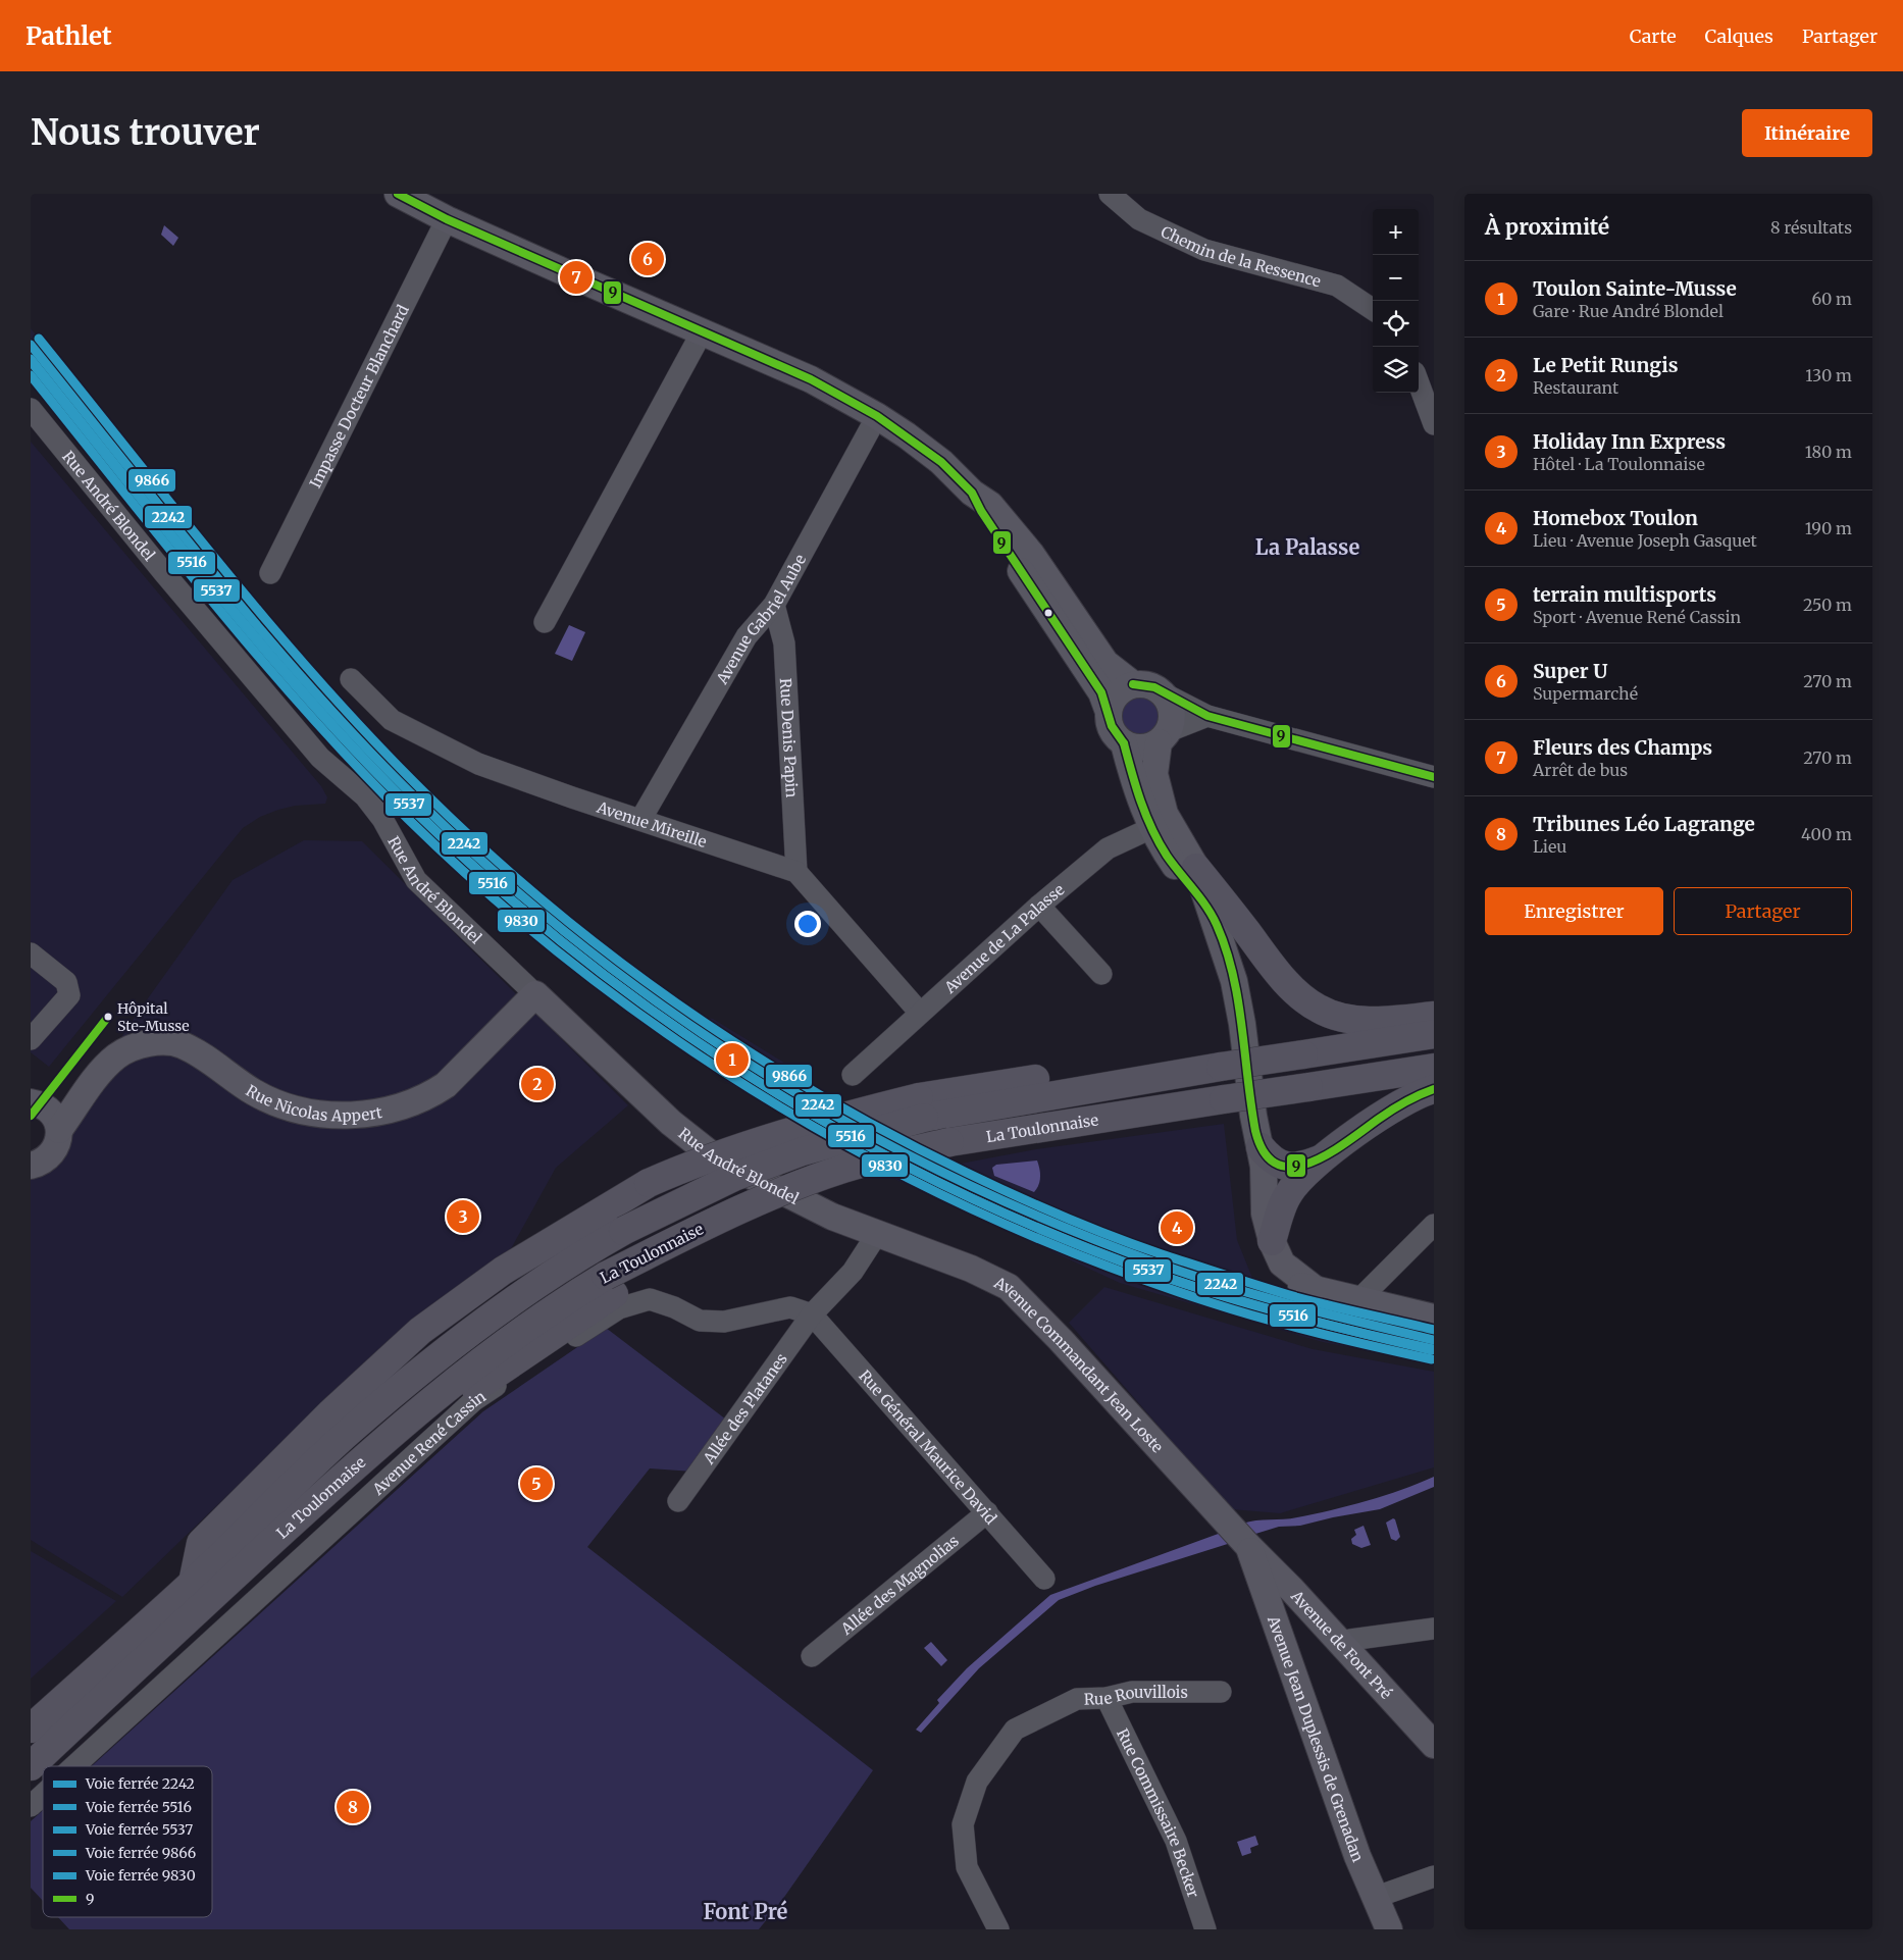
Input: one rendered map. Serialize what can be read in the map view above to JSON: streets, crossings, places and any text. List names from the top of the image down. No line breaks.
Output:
{"streets":{"highway":["La Toulonnaise"],"main road":["Rue André Blondel","Rue Nicolas Appert","Avenue Commandant Jean Loste","Avenue de Font Pré","Avenue Jean Duplessis de Grenadan"],"street":["Chemin de la Ressence","Impasse Docteur Blanchard","Avenue Gabriel Aube","Rue Denis Papin","Avenue Mireille","Avenue de La Palasse","Allée des Platanes","Avenue René Cassin","Rue Général Maurice David","Allée des Magnolias","Rue Rouvillois","Rue Commissaire Becker"]},"crossings":[["Rue André Blondel","Rue Nicolas Appert"],["Rue André Blondel","Avenue Commandant Jean Loste"],["Avenue Gabriel Aube","Rue Denis Papin"],["Avenue Gabriel Aube","Avenue Mireille"],["Rue Denis Papin","Avenue Mireille"],["Avenue Commandant Jean Loste","Avenue de Font Pré"],["Avenue Commandant Jean Loste","Avenue Jean Duplessis de Grenadan"],["Allée des Platanes","Avenue René Cassin"],["Allée des Platanes","Rue Général Maurice David"],["Avenue René Cassin","Rue Général Maurice David"],["Rue Général Maurice David","Allée des Magnolias"],["Avenue de Font Pré","Avenue Jean Duplessis de Grenadan"],["Rue Rouvillois","Rue Commissaire Becker"]],"districts":["La Palasse","Font Pré"],"places":["Hôpital Ste-Musse"],"lines":["transit line 9","rail line 9866","rail line 2242","rail line 5537","rail line 5516","rail line 9830"],"legend":["Voie ferrée 2242","Voie ferrée 5516","Voie ferrée 5537","Voie ferrée 9866","Voie ferrée 9830","9"],"page":{"header":"Pathlet","nav":["Carte","Calques","Partager"],"buttons":["Itinéraire",["Enregistrer","Partager"]],"title":"Nous trouver","heading":["À proximité","8 résultats"],"map_buttons":["+","−"],"pins":["6","7","1","2","3","4","5","8"],"list":[{"mark":"1","name":"Toulon Sainte-Musse","note":"Gare · Rue André Blondel","value":"60 m"},{"mark":"2","name":"Le Petit Rungis","note":"Restaurant","value":"130 m"},{"mark":"3","name":"Holiday Inn Express","note":"Hôtel · La Toulonnaise","value":"180 m"},{"mark":"4","name":"Homebox Toulon","note":"Lieu · Avenue Joseph Gasquet","value":"190 m"},{"mark":"5","name":"terrain multisports","note":"Sport · Avenue René Cassin","value":"250 m"},{"mark":"6","name":"Super U","note":"Supermarché","value":"270 m"},{"mark":"7","name":"Fleurs des Champs","note":"Arrêt de bus","value":"270 m"},{"mark":"8","name":"Tribunes Léo Lagrange","note":"Lieu","value":"400 m"}]}}
